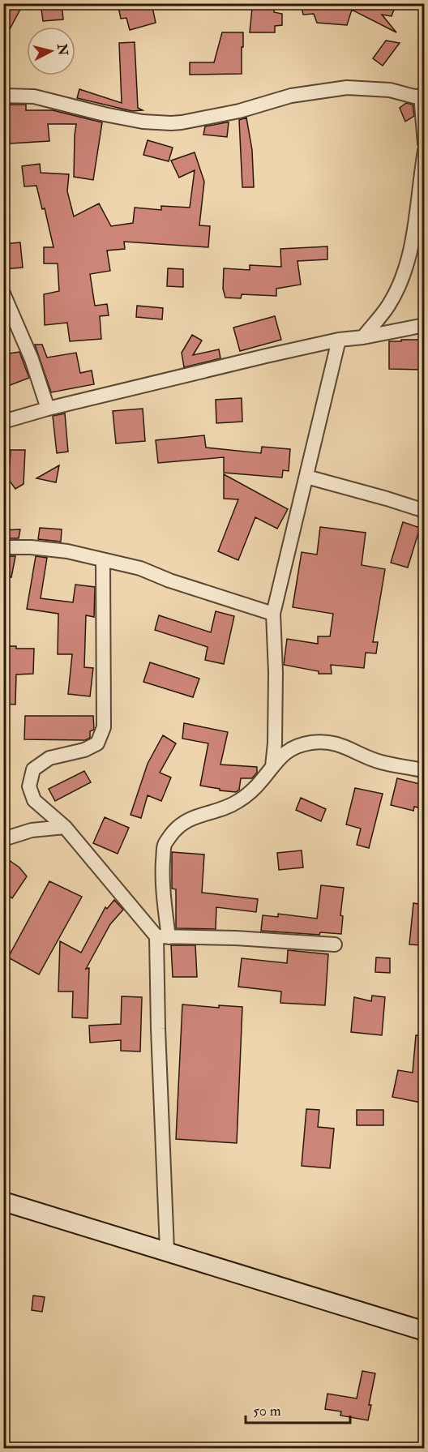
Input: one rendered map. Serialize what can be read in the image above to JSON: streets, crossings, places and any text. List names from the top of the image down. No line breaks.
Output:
{"scale_bar":"50 m","north":"right"}
